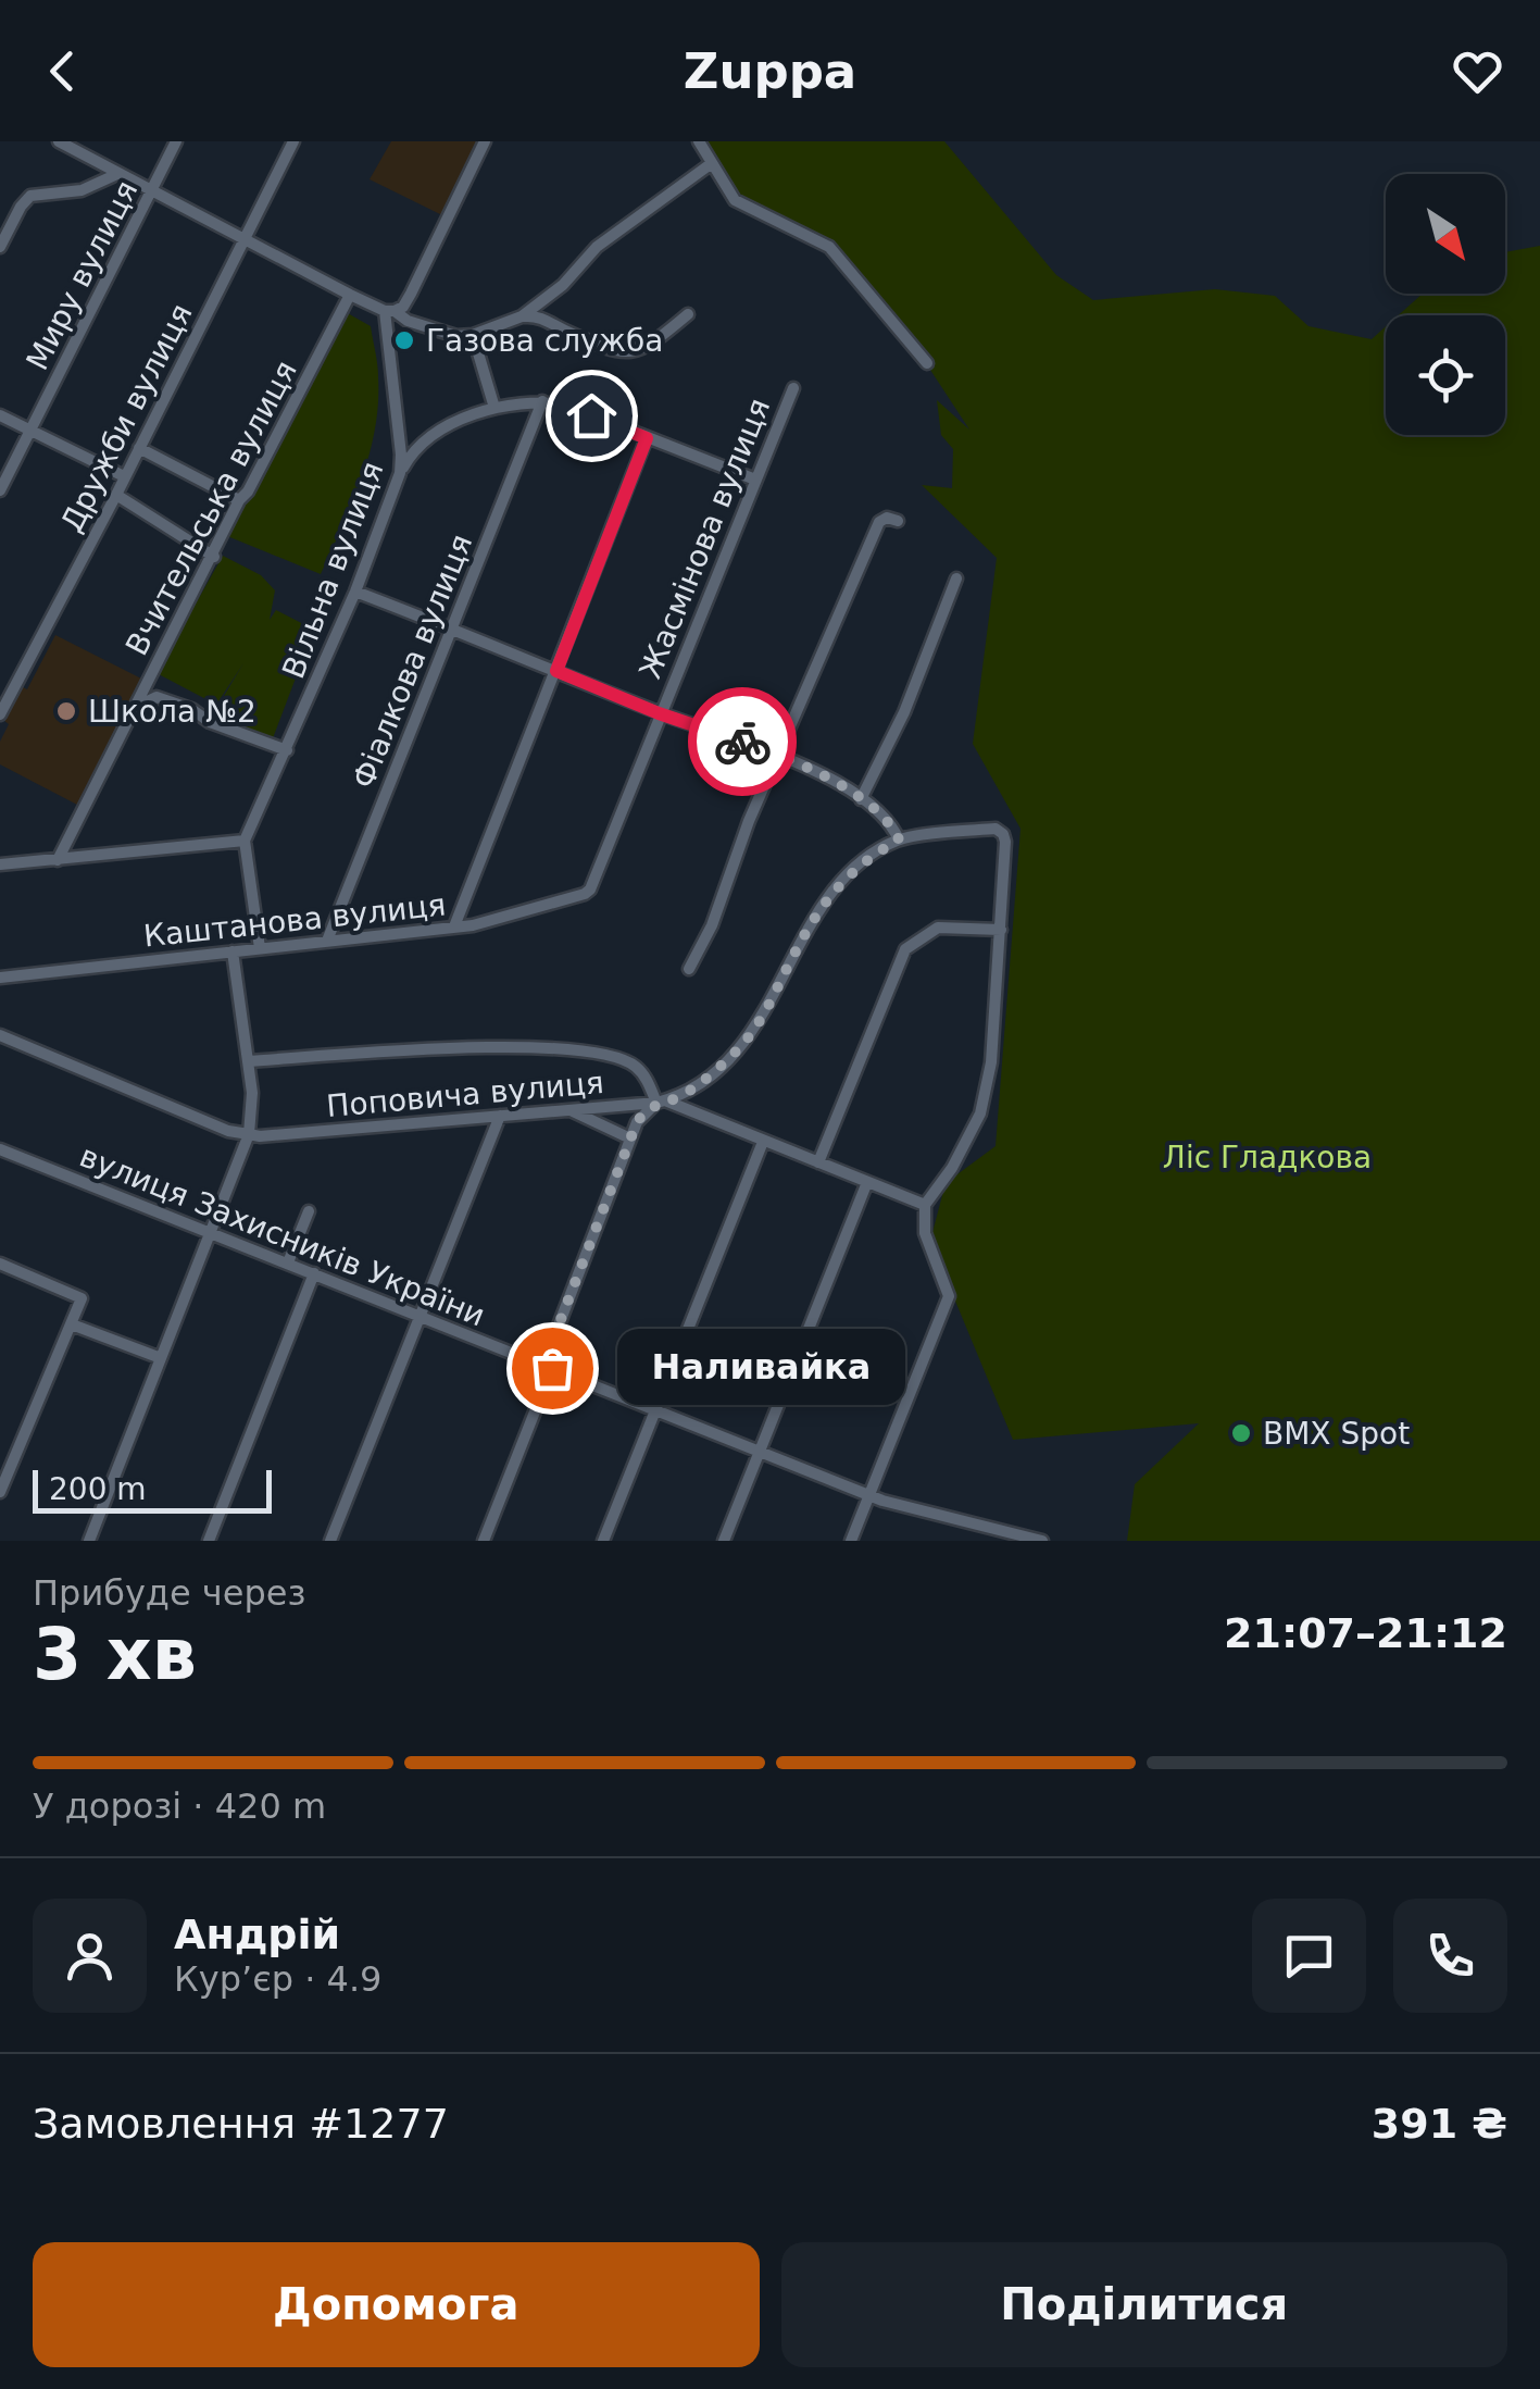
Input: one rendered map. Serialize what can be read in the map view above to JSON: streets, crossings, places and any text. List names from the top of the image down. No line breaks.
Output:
{"streets":{"street":["Миру вулиця","Дружби вулиця","Вчительська вулиця","Жасмінова вулиця","Вільна вулиця","Фіалкова вулиця","Каштанова вулиця","Поповича вулиця","вулиця Захисників України"]},"crossings":[["Жасмінова вулиця","Каштанова вулиця"],["Фіалкова вулиця","Каштанова вулиця"]],"parks":["Ліс Гладкова"],"places":["Газова служба","Школа №2","Наливайка","BMX Spot"],"scale_bar":"200 m","north":"bottom right","page":{"header":"Zuppa","bubble":"Наливайка","scale":"200 m","heading":["3 хв","Прибуде через","21:07–21:12"],"panel":["Андрій","Кур’єр · 4.9","Замовлення #1277","391 ₴"],"bar":"У дорозі · 420 m","buttons":["Допомога","Поділитися"]}}
